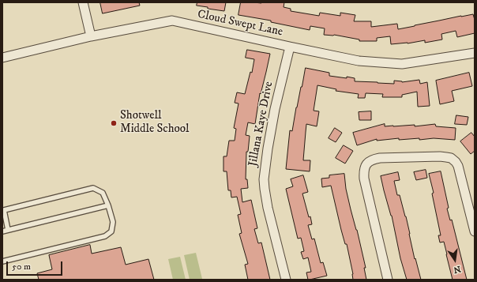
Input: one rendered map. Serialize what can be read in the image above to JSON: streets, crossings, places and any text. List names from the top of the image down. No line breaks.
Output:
{"streets":{"street":["Cloud Swept Lane","Jillana Kaye Drive"]},"crossings":[["Cloud Swept Lane","Jillana Kaye Drive"]],"places":["Shotwell Middle School"],"scale_bar":"50 m","north":"bottom"}
